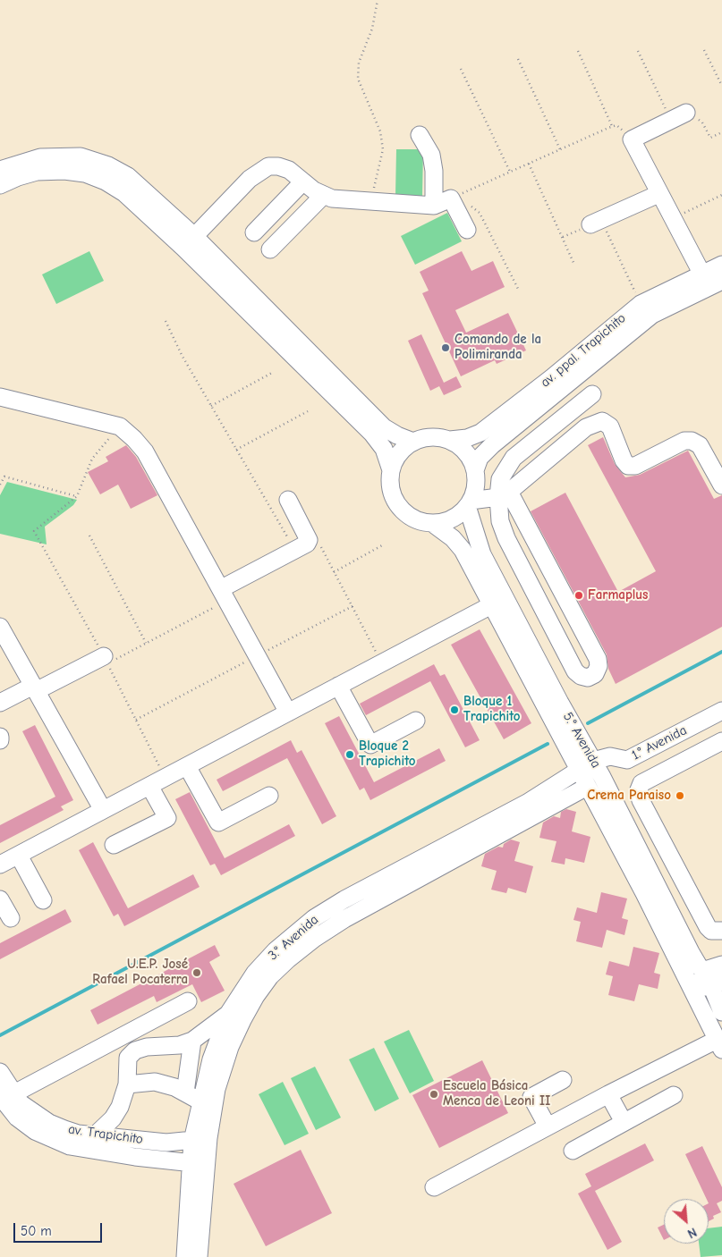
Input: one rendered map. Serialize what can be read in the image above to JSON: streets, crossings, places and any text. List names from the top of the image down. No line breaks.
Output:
{"streets":{"street":["av. ppal. Trapichito","5.° Avenida","1.° Avenida","3.° Avenida","av. Trapichito"]},"crossings":[["av. ppal. Trapichito","5.° Avenida"],["5.° Avenida","1.° Avenida"],["5.° Avenida","3.° Avenida"],["1.° Avenida","3.° Avenida"],["3.° Avenida","av. Trapichito"]],"places":["Comando de la Polimiranda","Farmaplus","Bloque 1 Trapichito","Bloque 2 Trapichito","Crema Paraiso","U.E.P. José Rafael Pocaterra","Escuela Básica Menca de Leoni II"],"scale_bar":"50 m","north":"bottom right"}
